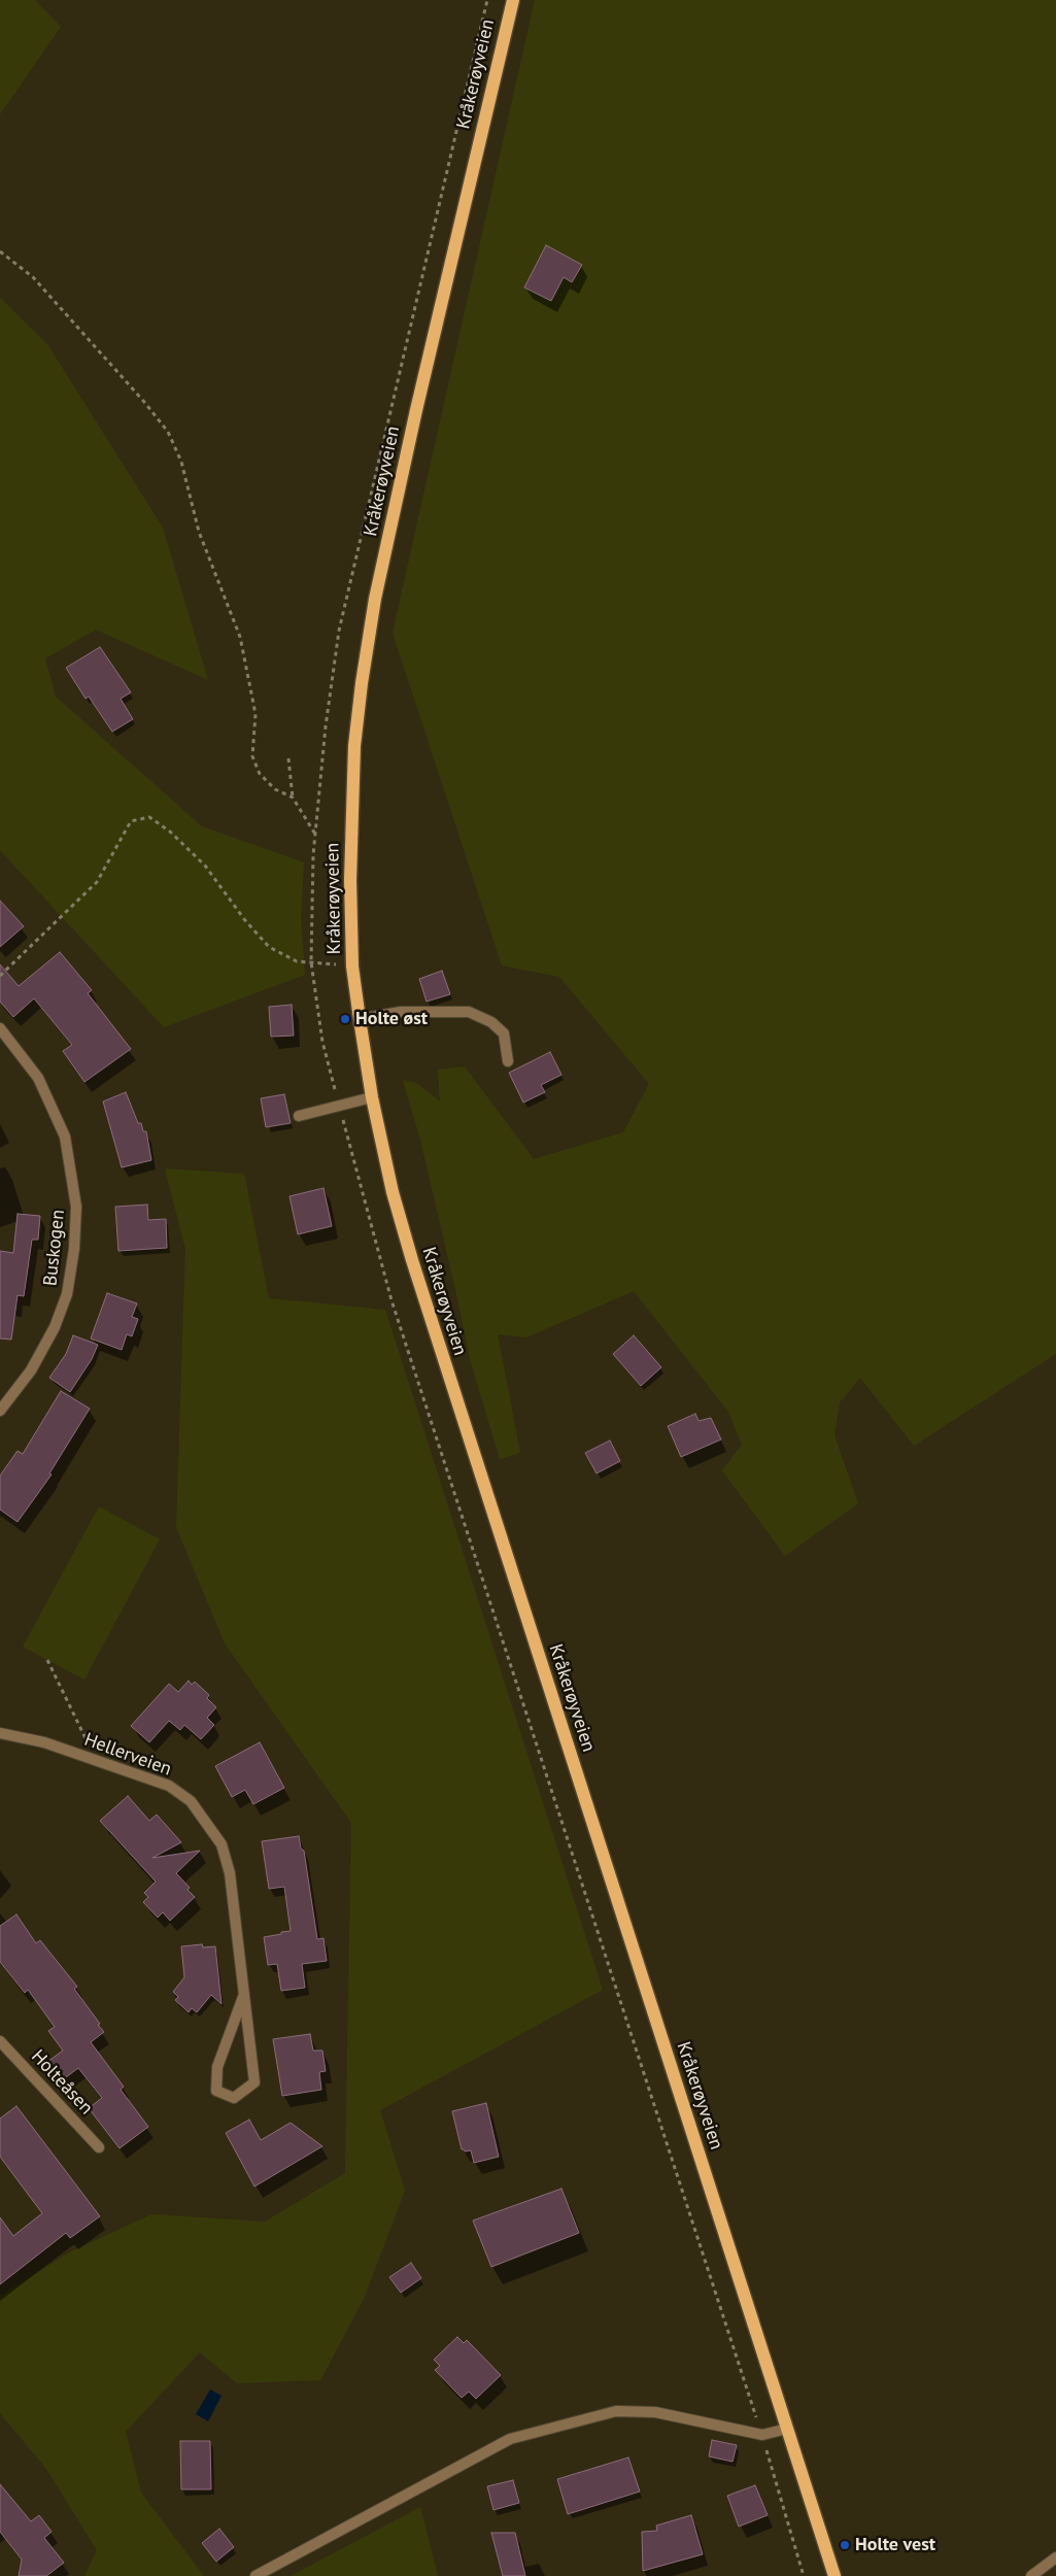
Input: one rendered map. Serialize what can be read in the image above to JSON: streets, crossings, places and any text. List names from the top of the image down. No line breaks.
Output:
{"streets":{"main road":["Kråkerøyveien"],"street":["Buskogen","Hellerveien","Holteåsen"]},"places":["Holte øst","Holte vest"]}
